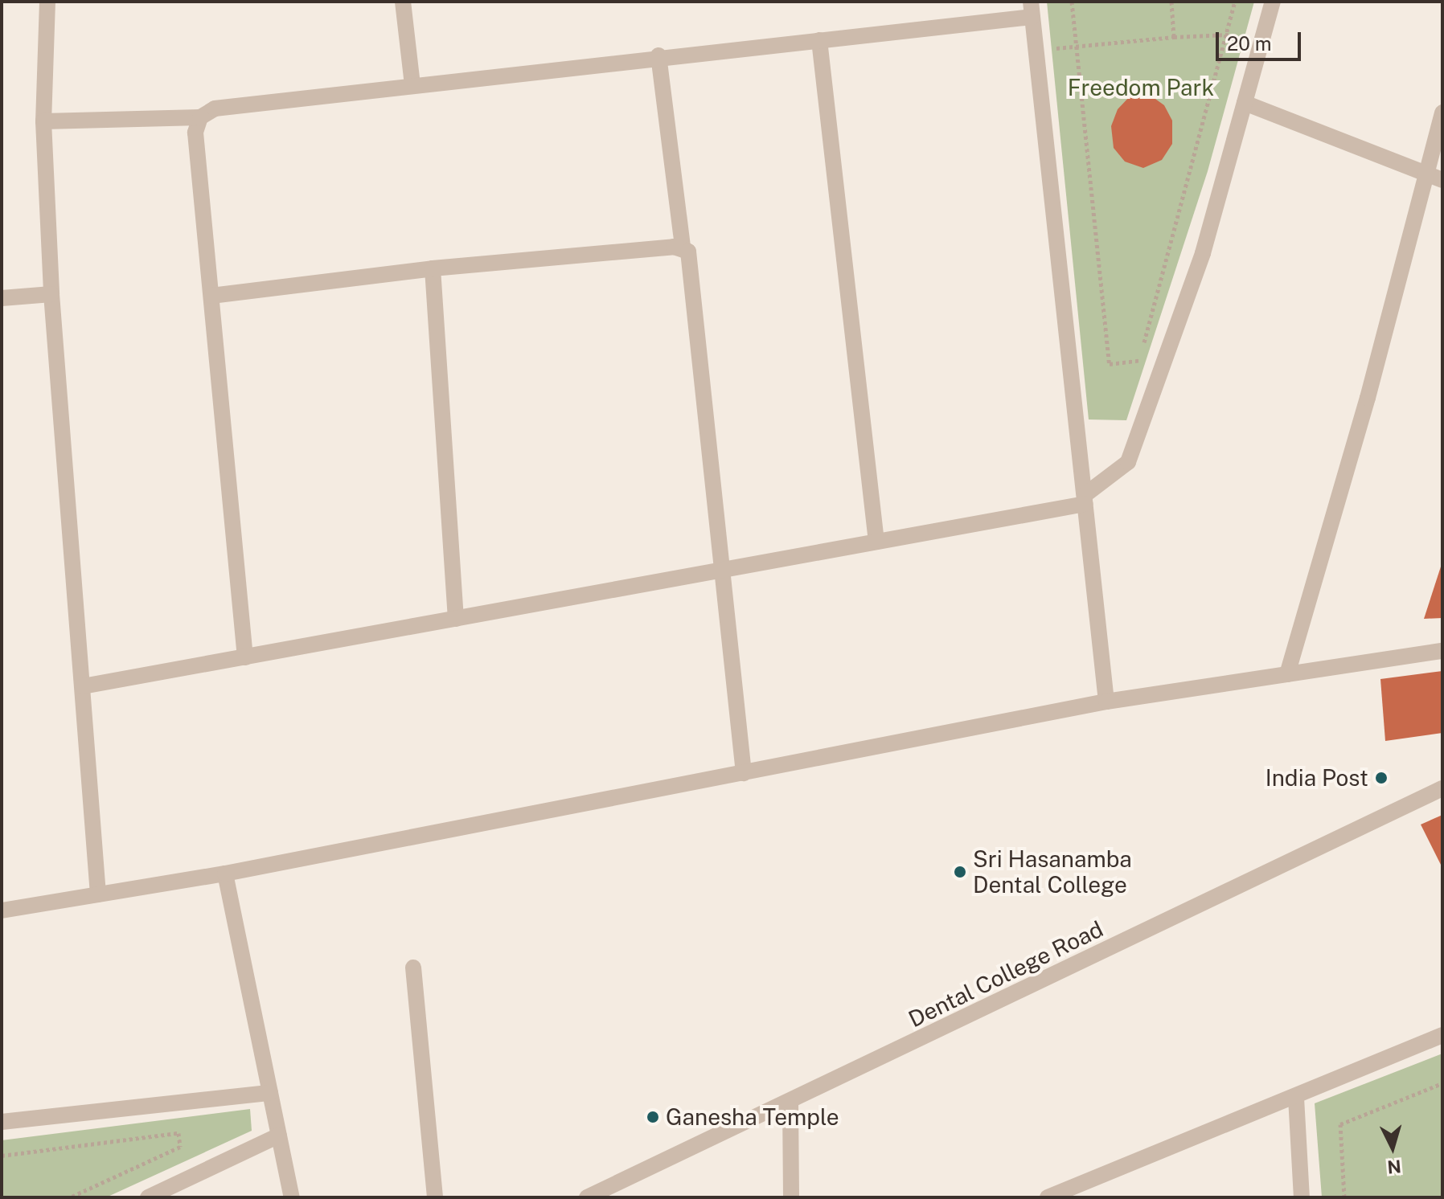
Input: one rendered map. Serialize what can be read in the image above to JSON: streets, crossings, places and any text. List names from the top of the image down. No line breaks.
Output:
{"streets":{"street":["Dental College Road"]},"parks":["Freedom Park"],"places":["India Post","Sri Hasanamba Dental College","Ganesha Temple"],"scale_bar":"20 m","north":"bottom"}
